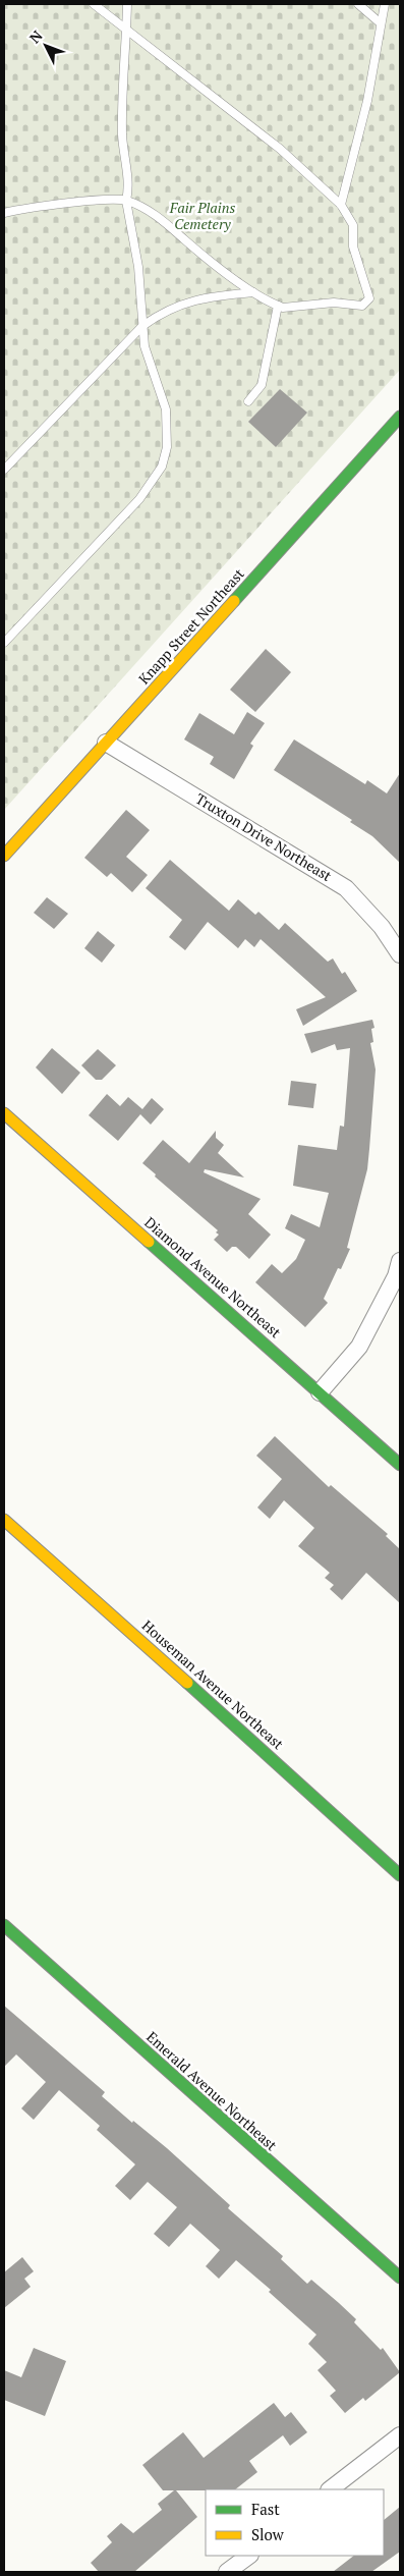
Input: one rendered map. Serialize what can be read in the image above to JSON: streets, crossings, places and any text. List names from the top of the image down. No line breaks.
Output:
{"streets":{"street":["Knapp Street Northeast","Truxton Drive Northeast","Diamond Avenue Northeast","Houseman Avenue Northeast","Emerald Avenue Northeast"]},"crossings":[["Knapp Street Northeast","Truxton Drive Northeast"]],"parks":["Fair Plains Cemetery"],"legend":["Fast","Slow"],"north":"top left"}
